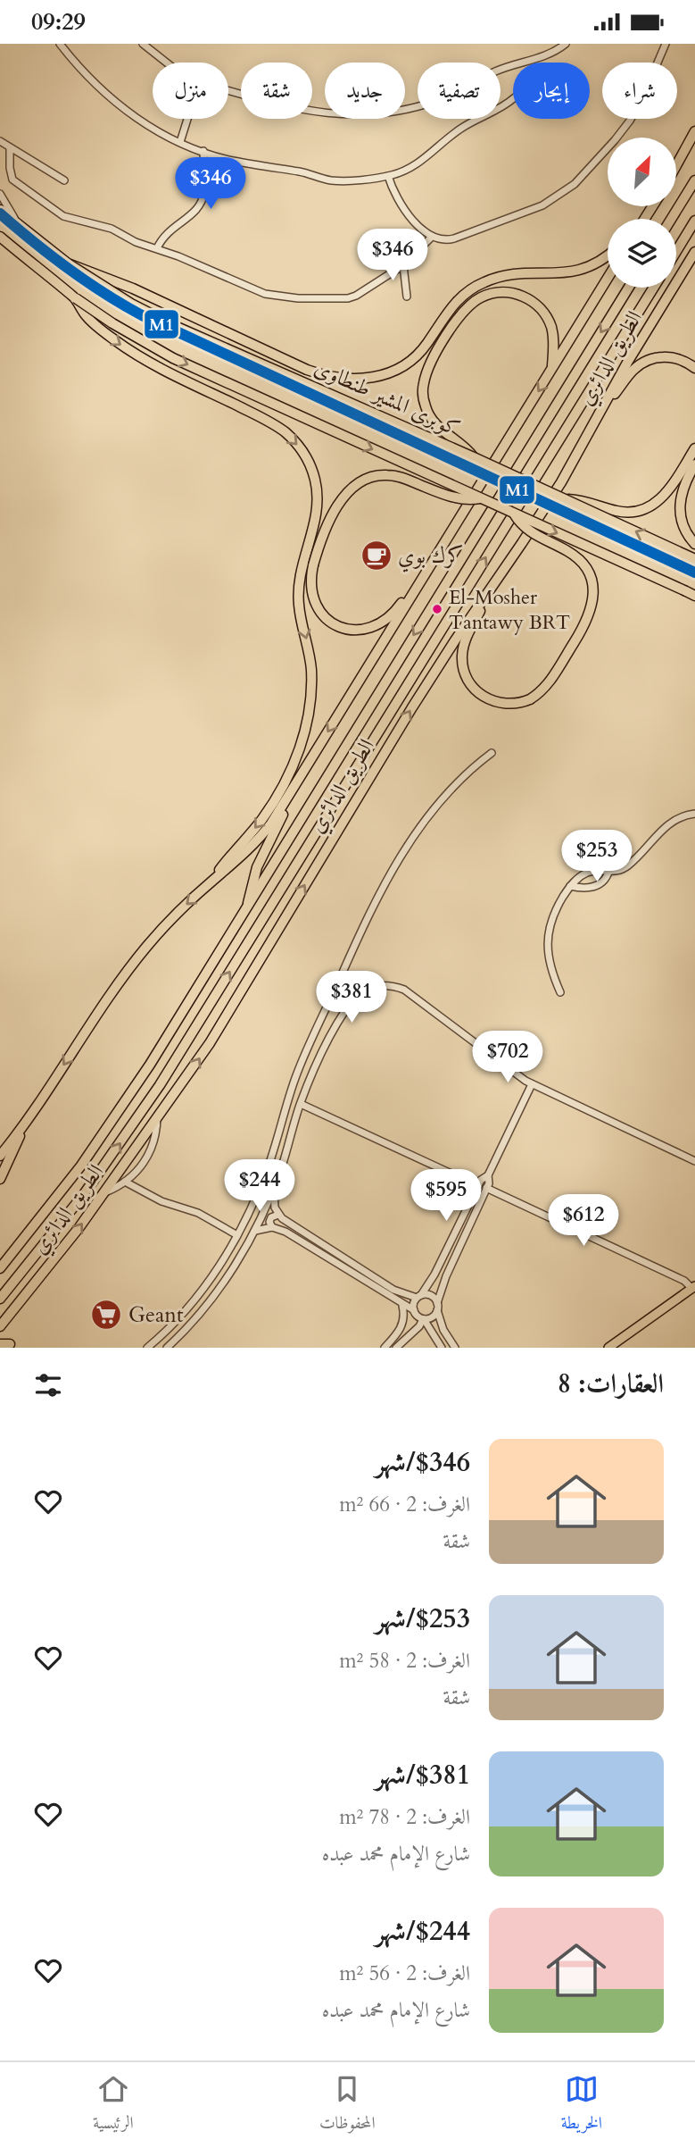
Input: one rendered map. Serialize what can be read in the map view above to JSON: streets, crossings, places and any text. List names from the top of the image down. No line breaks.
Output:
{"streets":{"highway":["الطريق الدائري","كوبرى المشير طنطاوى"]},"places":{"cafe":["كرك بوي"],"other":["El-Mosher Tantawy BRT"],"supermarket":["Geant"]},"lines":["transit line M1"],"north":"top right","page":{"status":"09:29","chip":["شراء","إيجار","تصفية","جديد","شقة","منزل"],"price":["$346","$346","$253","$381","$702","$244","$595","$612"],"heading":"العقارات: 8","list":[{"name":"$346/شهر","note":"الغرف: 2 · 66 m² · شقة"},{"name":"$253/شهر","note":"الغرف: 2 · 58 m² · شقة"},{"name":"$381/شهر","note":"الغرف: 2 · 78 m² · شارع الإمام محمد عبده"},{"name":"$244/شهر","note":"الغرف: 2 · 56 m² · شارع الإمام محمد عبده"}],"tabs":["الخريطة","المحفوظات","الرئيسية"]}}
